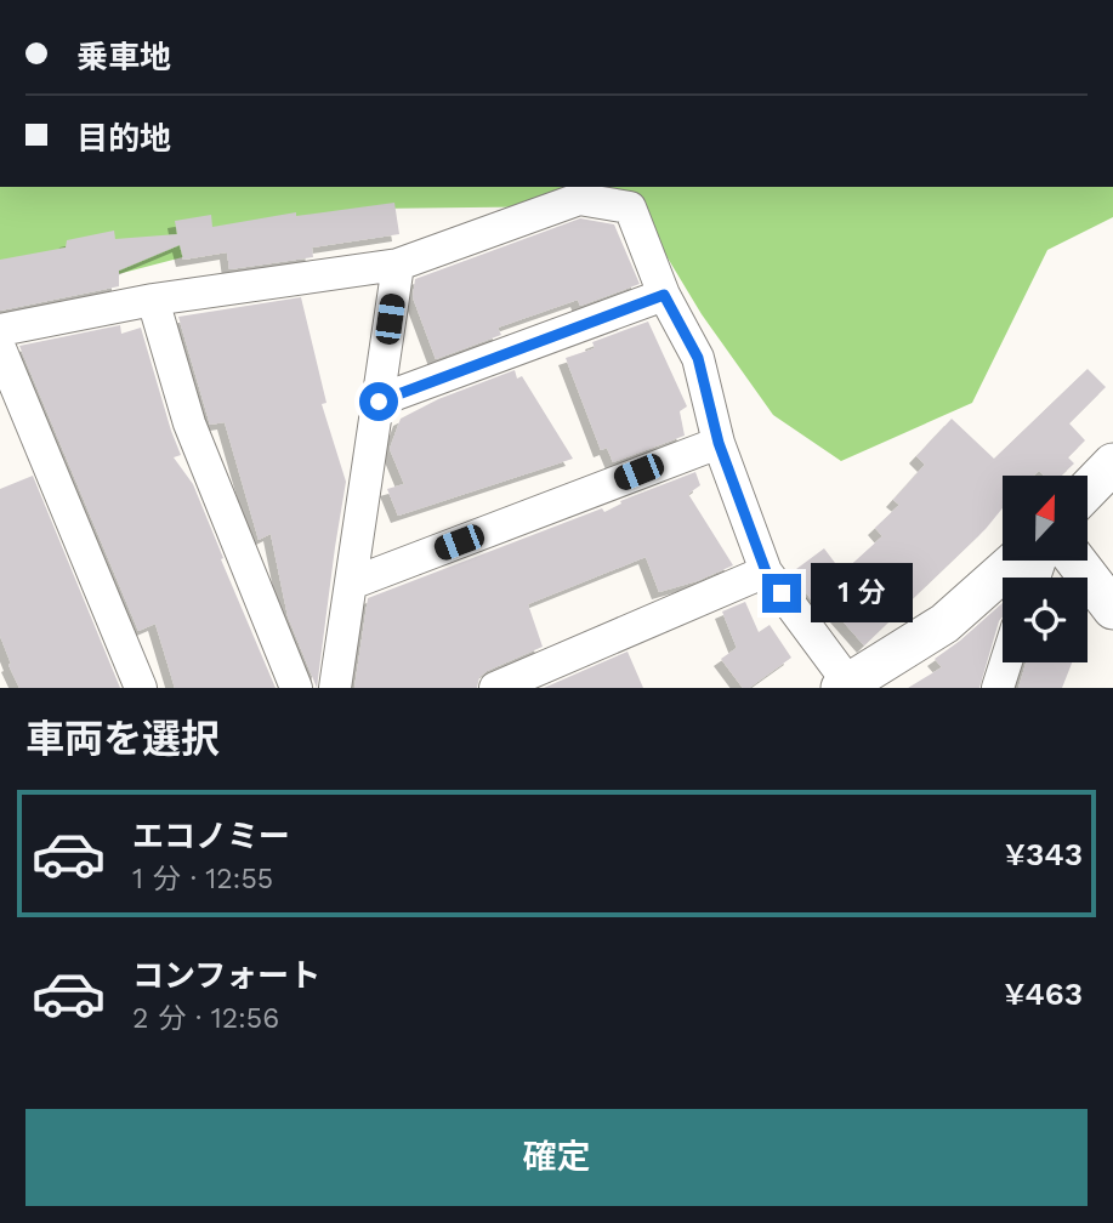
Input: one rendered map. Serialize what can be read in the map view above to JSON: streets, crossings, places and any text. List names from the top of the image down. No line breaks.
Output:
{"north":"top","page":{"banner":["乗車地","目的地"],"bubble":"1 分","heading":"車両を選択","list":[{"name":"エコノミー","note":"1 分 · 12:55","value":"¥343"},{"name":"コンフォート","note":"2 分 · 12:56","value":"¥463"}],"buttons":"確定"}}
